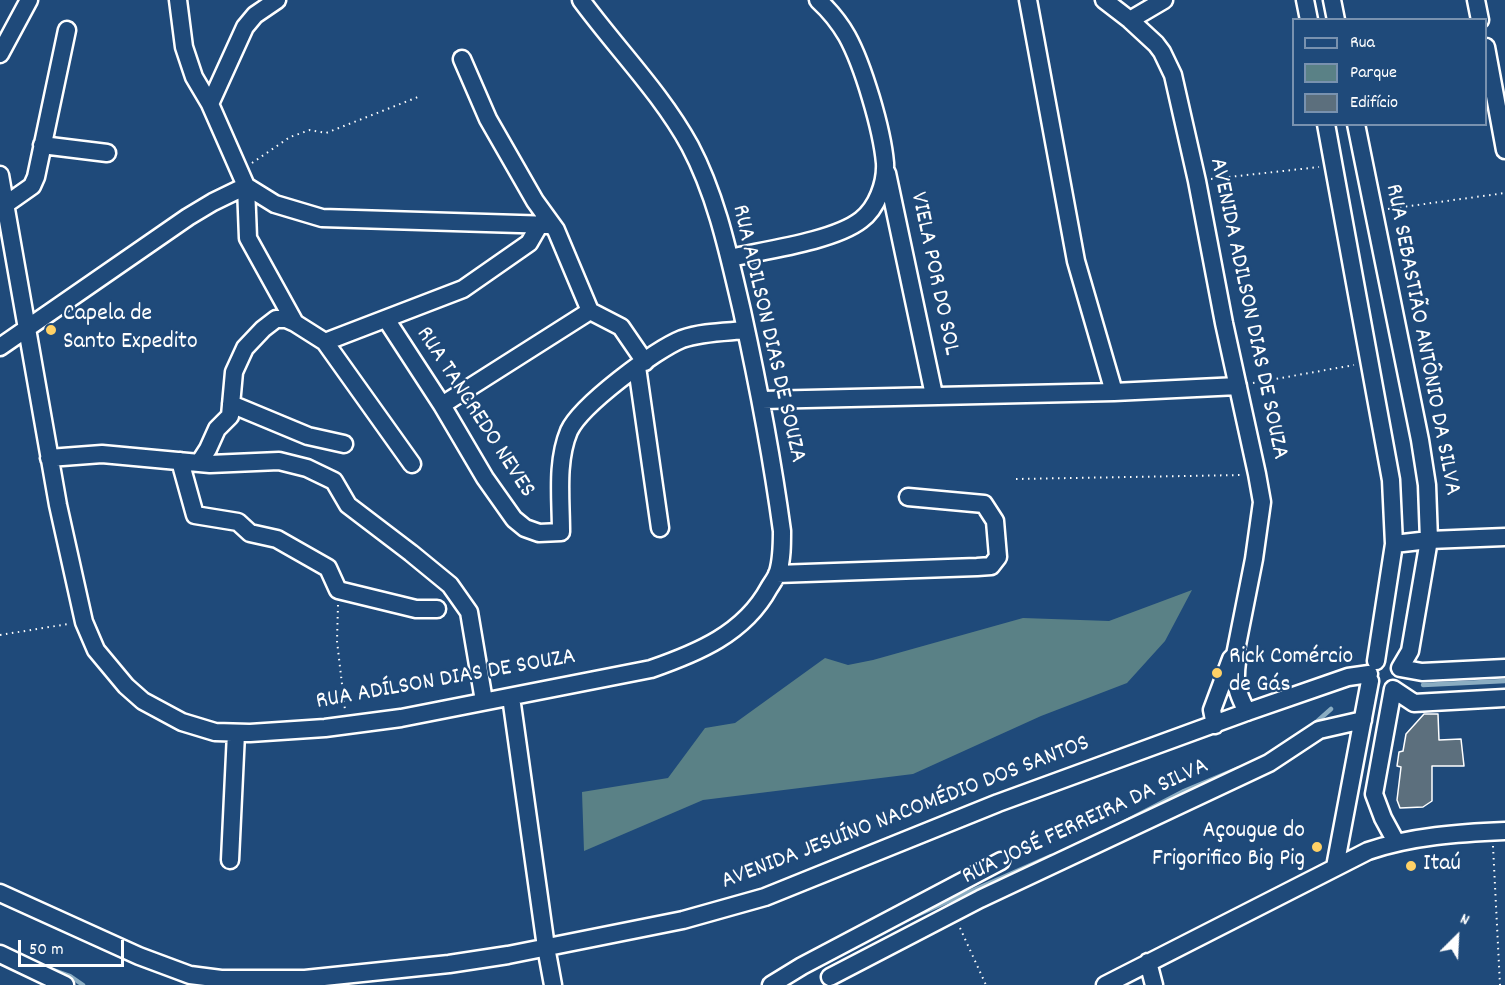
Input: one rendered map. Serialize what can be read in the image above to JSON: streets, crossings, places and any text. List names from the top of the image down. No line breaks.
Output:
{"streets":{"street":["VIELA POR DO SOL","AVENIDA ADILSON DIAS DE SOUZA","RUA ADILSON DIAS DE SOUZA","RUA SEBASTIÃO ANTÔNIO DA SILVA","RUA TANCREDO NEVES","RUA ADÍLSON DIAS DE SOUZA","AVENIDA JESUÍNO NACOMÉDIO DOS SANTOS","RUA JOSÉ FERREIRA DA SILVA"]},"crossings":[["AVENIDA ADILSON DIAS DE SOUZA","AVENIDA JESUÍNO NACOMÉDIO DOS SANTOS"],["RUA ADILSON DIAS DE SOUZA","RUA ADÍLSON DIAS DE SOUZA"],["RUA SEBASTIÃO ANTÔNIO DA SILVA","AVENIDA JESUÍNO NACOMÉDIO DOS SANTOS"]],"places":["Capela de Santo Expedito","Rick Comércio de Gás","Açougue do Frigorifico Big Pig","Itaú"],"legend":["Rua","Parque","Edifício"],"scale_bar":"50 m","north":"top right"}
